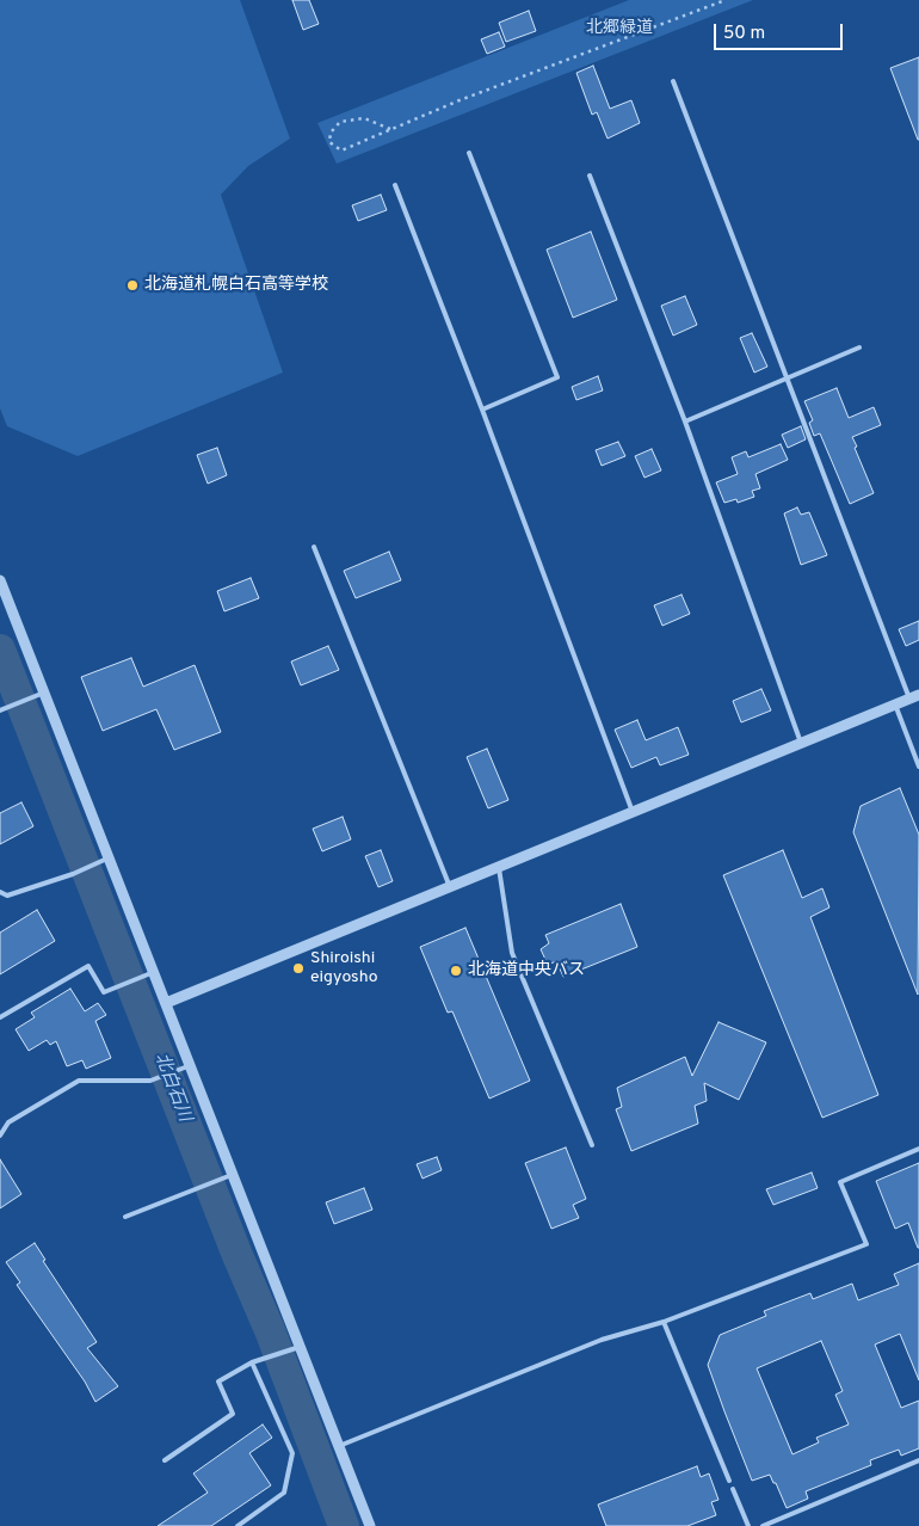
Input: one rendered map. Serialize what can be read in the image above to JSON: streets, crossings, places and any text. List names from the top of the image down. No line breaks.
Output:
{"water":["北白石川"],"parks":["北郷緑道"],"places":["北海道札幌白石高等学校","Shiroishi eigyosho","北海道中央バス"],"scale_bar":"50 m"}
